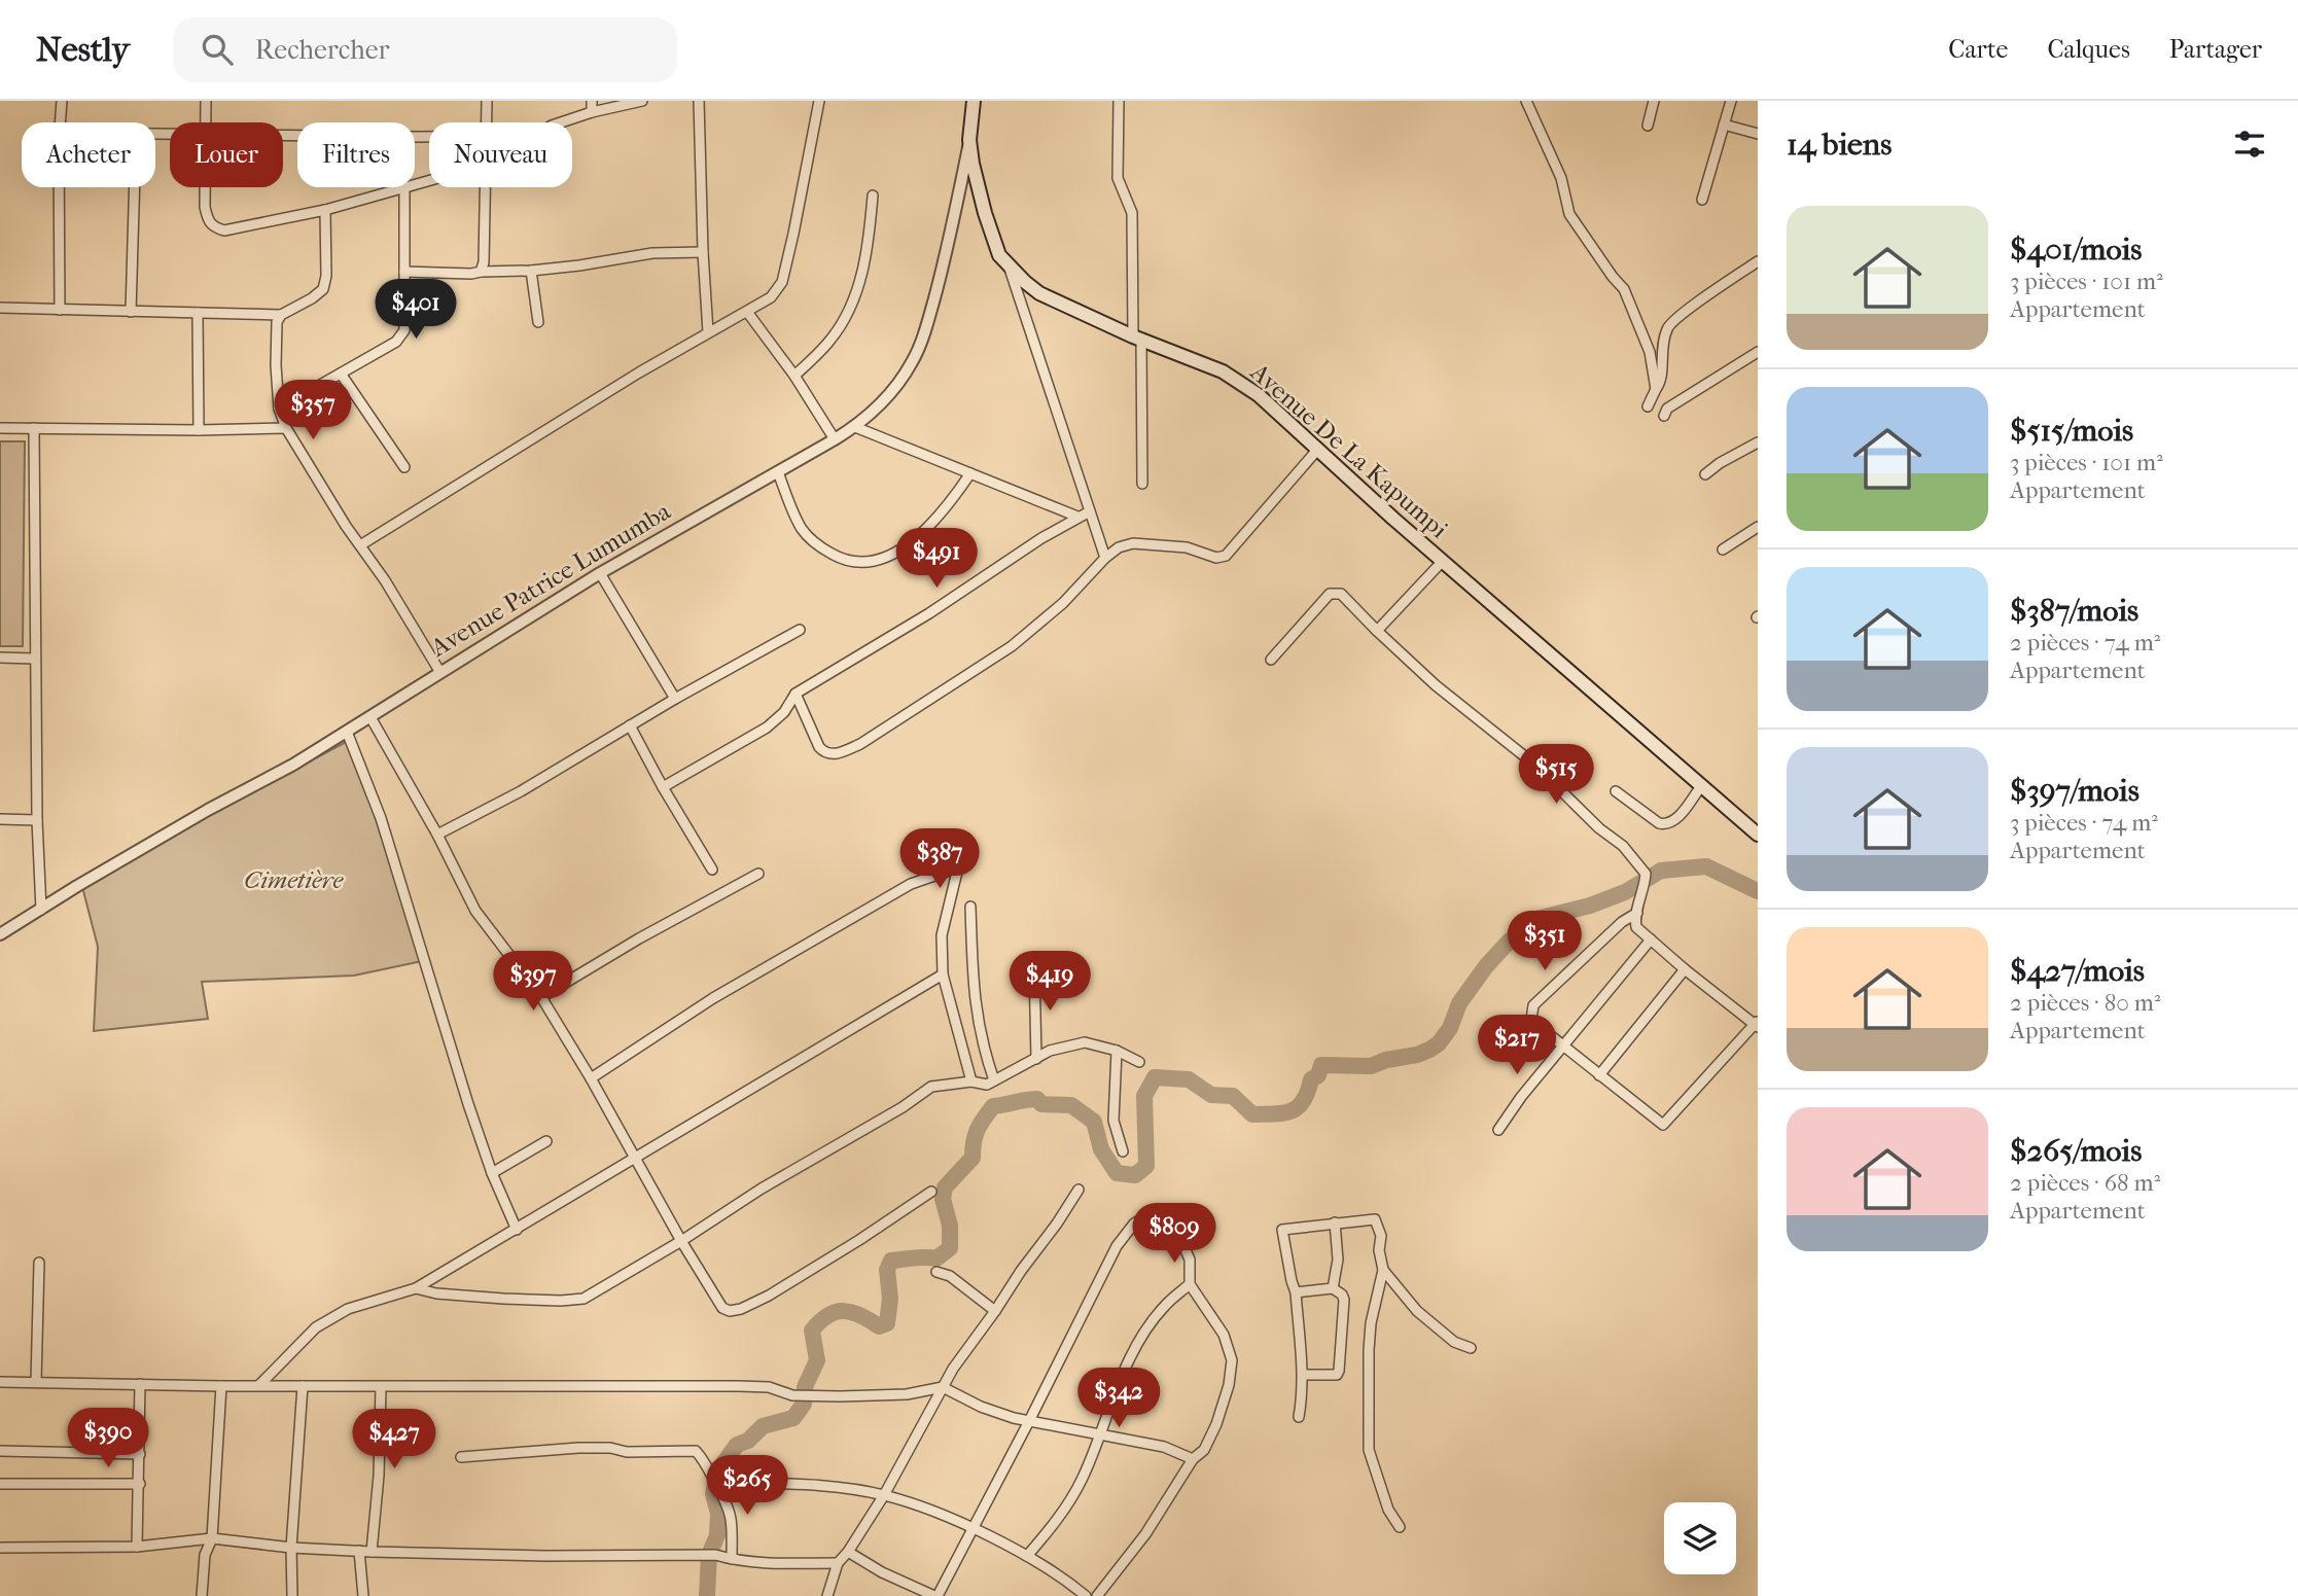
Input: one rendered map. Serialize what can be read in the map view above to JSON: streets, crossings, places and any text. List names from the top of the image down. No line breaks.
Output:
{"streets":{"main road":["Avenue De La Kapumpi"],"street":["Avenue Patrice Lumumba"]},"crossings":[["Avenue De La Kapumpi","Avenue Patrice Lumumba"]],"parks":["Cimetière"],"page":{"header":"Nestly","search":"Rechercher","nav":["Carte","Calques","Partager"],"heading":"14 biens","chip":["Acheter","Louer","Filtres","Nouveau"],"list":[{"name":"$401/mois","note":"3 pièces · 101 m² · Appartement"},{"name":"$515/mois","note":"3 pièces · 101 m² · Appartement"},{"name":"$387/mois","note":"2 pièces · 74 m² · Appartement"},{"name":"$397/mois","note":"3 pièces · 74 m² · Appartement"},{"name":"$427/mois","note":"2 pièces · 80 m² · Appartement"},{"name":"$265/mois","note":"2 pièces · 68 m² · Appartement"}],"price":["$401","$357","$491","$515","$387","$351","$397","$419","$217","$809","$342","$390","$427","$265"]}}
